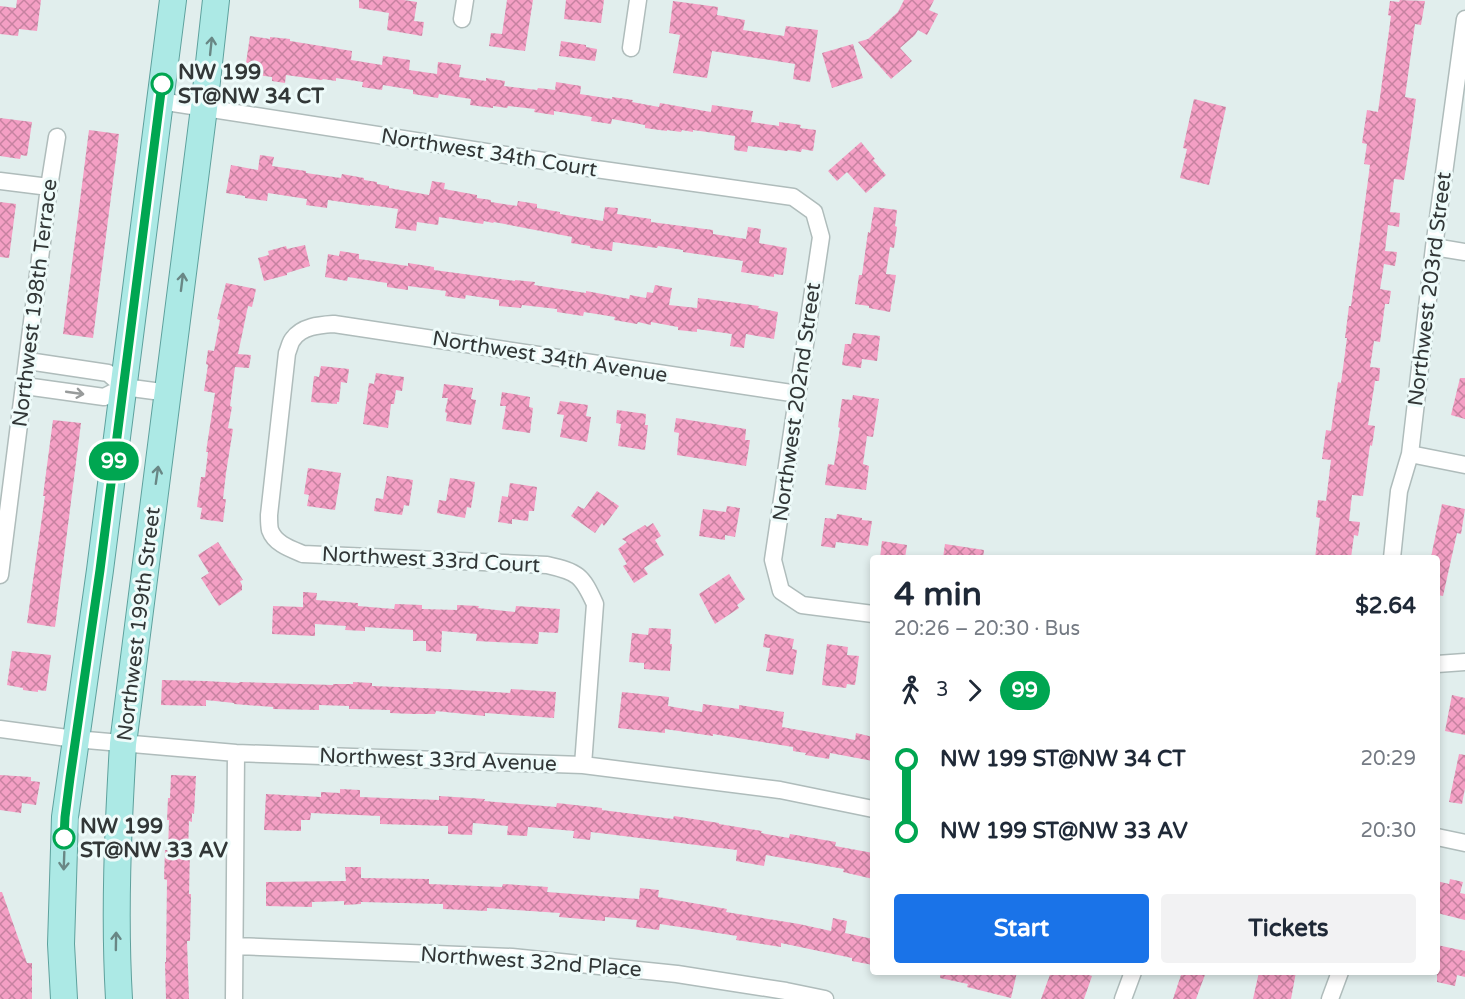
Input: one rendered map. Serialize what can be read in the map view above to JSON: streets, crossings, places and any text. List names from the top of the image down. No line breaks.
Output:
{"streets":{"main road":["Northwest 199th Street"],"street":["Northwest 34th Court","Northwest 203rd Street","Northwest 198th Terrace","Northwest 34th Avenue","Northwest 202nd Street","Northwest 33rd Court","Northwest 33rd Avenue","Northwest 32nd Place"]},"crossings":[["Northwest 34th Court","Northwest 202nd Street"],["Northwest 34th Court","Northwest 199th Street"],["Northwest 34th Avenue","Northwest 202nd Street"],["Northwest 34th Avenue","Northwest 33rd Court"],["Northwest 33rd Court","Northwest 33rd Avenue"],["Northwest 199th Street","Northwest 33rd Avenue"]],"places":["NW 199 ST@NW 34 CT","NW 199 ST@NW 33 AV"],"lines":["bus line 99"],"page":{"on_map":"99","heading":["4 min","20:26 – 20:30 · Bus","$2.64"],"legs":["3","99"],"list":[{"name":"NW 199 ST@NW 34 CT","value":"20:29"},{"name":"NW 199 ST@NW 33 AV","value":"20:30"}],"buttons":["Start","Tickets"]}}
